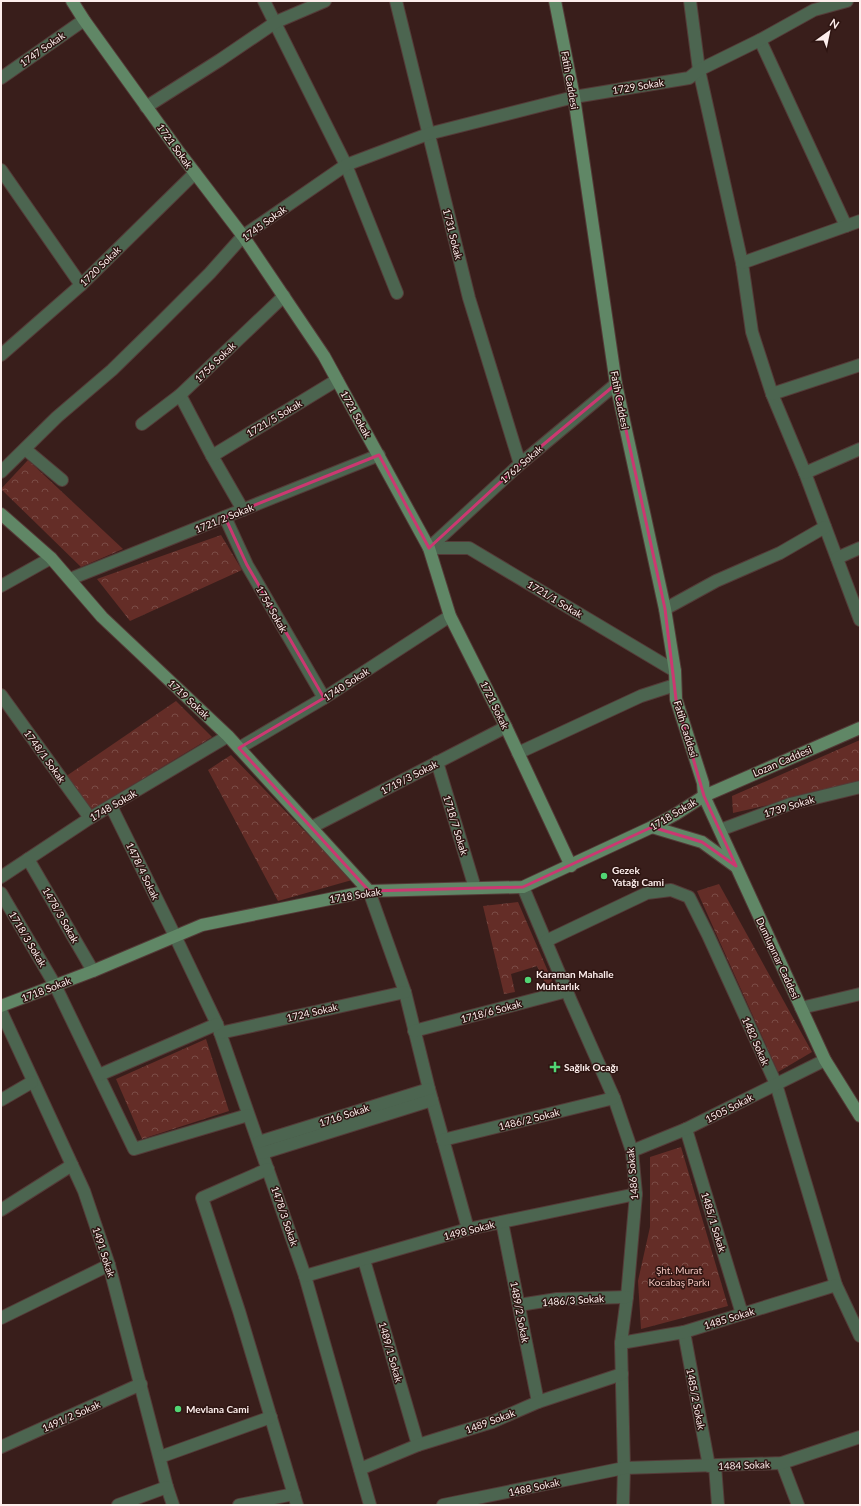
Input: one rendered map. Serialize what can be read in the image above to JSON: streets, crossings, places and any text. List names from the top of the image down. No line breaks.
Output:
{"streets":{"street":["1747 Sokak","Fatih Caddesi","1729 Sokak","1721 Sokak","1745 Sokak","1731 Sokak","1720 Sokak","1756 Sokak","1721/5 Sokak","1762 Sokak","1721/2 Sokak","1721/1 Sokak","1754 Sokak","1740 Sokak","1719 Sokak","1748/1 Sokak","Lozan Caddesi","1719/3 Sokak","1748 Sokak","1739 Sokak","1718 Sokak","1718/7 Sokak","1478/4 Sokak","1478/3 Sokak","1718/3 Sokak","Dumlupınar Caddesi","1718/6 Sokak","1724 Sokak","1482 Sokak","1505 Sokak","1716 Sokak","1486/2 Sokak","1486 Sokak","1485/1 Sokak","1498 Sokak","1491 Sokak","1486/3 Sokak","1489/2 Sokak","1485 Sokak","1489/1 Sokak","1485/2 Sokak","1491/2 Sokak","1489 Sokak","1484 Sokak","1488 Sokak"]},"crossings":[["1747 Sokak","1721 Sokak"],["Fatih Caddesi","1729 Sokak"],["Fatih Caddesi","1745 Sokak"],["Fatih Caddesi","1762 Sokak"],["Fatih Caddesi","1721/1 Sokak"],["Fatih Caddesi","Lozan Caddesi"],["Fatih Caddesi","1718 Sokak"],["Fatih Caddesi","Dumlupınar Caddesi"],["1729 Sokak","1745 Sokak"],["1721 Sokak","1745 Sokak"],["1721 Sokak","1720 Sokak"],["1721 Sokak","1756 Sokak"],["1721 Sokak","1721/5 Sokak"],["1721 Sokak","1762 Sokak"],["1721 Sokak","1721/2 Sokak"],["1721 Sokak","1721/1 Sokak"],["1721 Sokak","1740 Sokak"],["1721 Sokak","1719/3 Sokak"],["1721 Sokak","1718 Sokak"],["1745 Sokak","1731 Sokak"],["1731 Sokak","1762 Sokak"],["1762 Sokak","1721/1 Sokak"],["1721/2 Sokak","1754 Sokak"],["1721/2 Sokak","1719 Sokak"],["1754 Sokak","1740 Sokak"],["1740 Sokak","1719 Sokak"],["1719 Sokak","1719/3 Sokak"],["1719 Sokak","1748 Sokak"],["1719 Sokak","1718 Sokak"],["1748/1 Sokak","1748 Sokak"],["Lozan Caddesi","1718 Sokak"],["Lozan Caddesi","Dumlupınar Caddesi"],["1719/3 Sokak","1718/7 Sokak"],["1748 Sokak","1478/4 Sokak"],["1748 Sokak","1478/3 Sokak"],["1739 Sokak","Dumlupınar Caddesi"],["1718 Sokak","1718/7 Sokak"],["1718 Sokak","1478/4 Sokak"],["1718 Sokak","1478/3 Sokak"],["1718 Sokak","1718/3 Sokak"],["1718 Sokak","Dumlupınar Caddesi"],["1718 Sokak","1486 Sokak"],["1478/4 Sokak","1478/3 Sokak"],["1478/3 Sokak","1718/3 Sokak"],["1478/3 Sokak","1724 Sokak"],["1478/3 Sokak","1716 Sokak"],["1478/3 Sokak","1498 Sokak"],["1478/3 Sokak","1489 Sokak"],["1718/3 Sokak","1724 Sokak"],["Dumlupınar Caddesi","1505 Sokak"],["1718/6 Sokak","1486 Sokak"],["1482 Sokak","1505 Sokak"],["1482 Sokak","1486 Sokak"],["1482 Sokak","1485 Sokak"],["1505 Sokak","1486 Sokak"],["1505 Sokak","1485/1 Sokak"],["1486/2 Sokak","1486 Sokak"],["1486 Sokak","1498 Sokak"],["1486 Sokak","1486/3 Sokak"],["1486 Sokak","1485 Sokak"],["1486 Sokak","1489 Sokak"],["1486 Sokak","1484 Sokak"],["1486 Sokak","1488 Sokak"],["1485/1 Sokak","1485 Sokak"],["1498 Sokak","1489/2 Sokak"],["1498 Sokak","1489/1 Sokak"],["1491 Sokak","1491/2 Sokak"],["1486/3 Sokak","1489/2 Sokak"],["1489/2 Sokak","1489 Sokak"],["1485 Sokak","1485/2 Sokak"],["1489/1 Sokak","1489 Sokak"],["1485/2 Sokak","1484 Sokak"],["1484 Sokak","1488 Sokak"]],"parks":["Şht. Murat Kocabaş Parkı"],"places":{"other":["Gezek Yatağı Cami","Karaman Mahalle Muhtarlık","Mevlana Cami"],"health":["Sağlık Ocağı"]},"north":"top right"}
